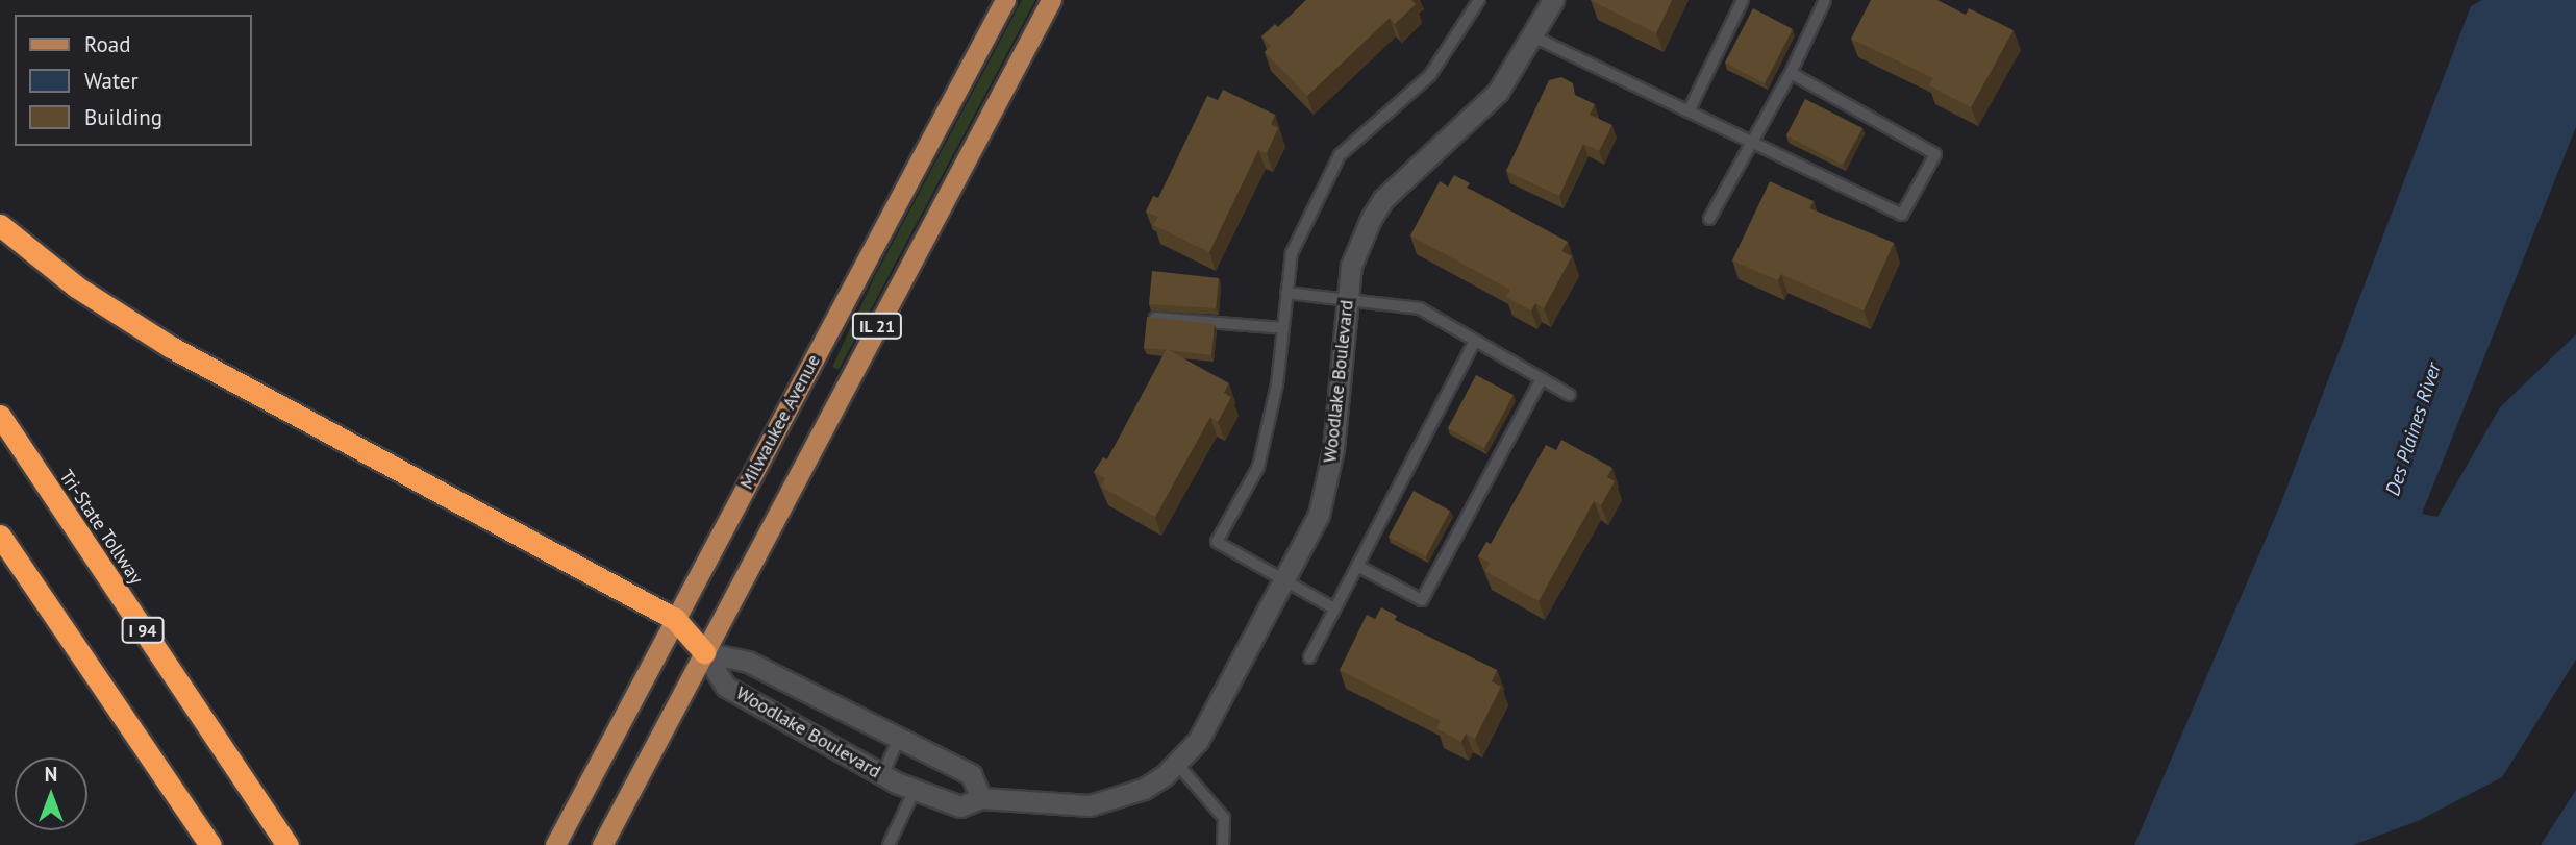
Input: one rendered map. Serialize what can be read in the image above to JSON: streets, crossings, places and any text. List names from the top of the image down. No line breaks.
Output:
{"streets":{"highway":["Tri-State Tollway","I 94"],"main road":["IL 21","Milwaukee Avenue"],"street":["Woodlake Boulevard"]},"crossings":[["IL 21","Woodlake Boulevard"]],"water":["Des Plaines River"],"legend":["Road","Water","Building"],"north":"top"}
